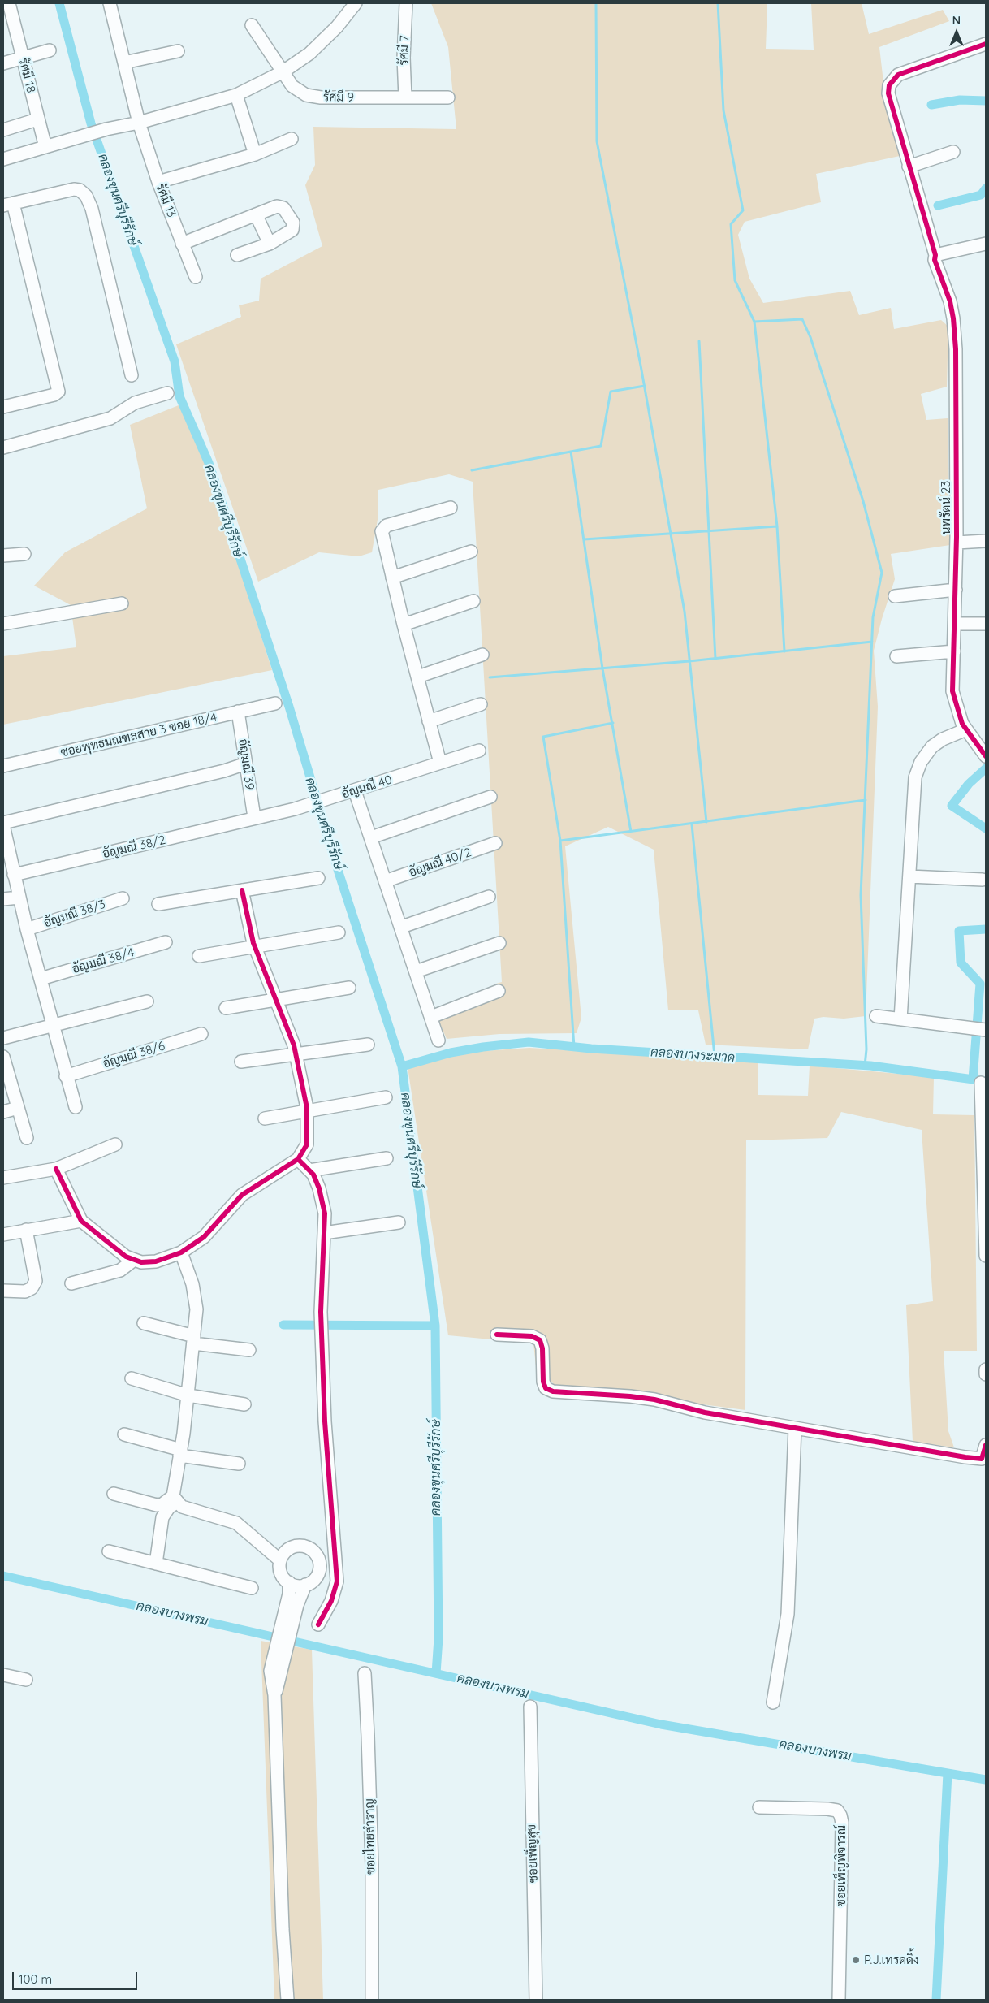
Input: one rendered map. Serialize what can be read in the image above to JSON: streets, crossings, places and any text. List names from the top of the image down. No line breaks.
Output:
{"streets":{"street":["รัศมี 7","รัศมี 18","รัศมี 9","รัศมี 13","นพรัตน์ 23","ซอยพุทธมณฑลสาย 3 ซอย 18/4","อัญมณี 39","อัญมณี 40","อัญมณี 38/2","อัญมณี 40/2","อัญมณี 38/3","อัญมณี 38/4","อัญมณี 38/6","ซอยไทยสำราญ","ซอยเพ็ญสุข","ซอยเพ็ญพิจารณ์"]},"crossings":[["รัศมี 7","รัศมี 9"],["ซอยพุทธมณฑลสาย 3 ซอย 18/4","อัญมณี 39"],["อัญมณี 39","อัญมณี 40"],["อัญมณี 39","อัญมณี 38/2"],["อัญมณี 40","อัญมณี 38/2"]],"water":["คลองขุนศรีบุรีรักษ์","คลองบางระมาด","คลองบางพรม"],"places":["P.J.เทรดดิ้ง"],"scale_bar":"100 m","north":"top"}
